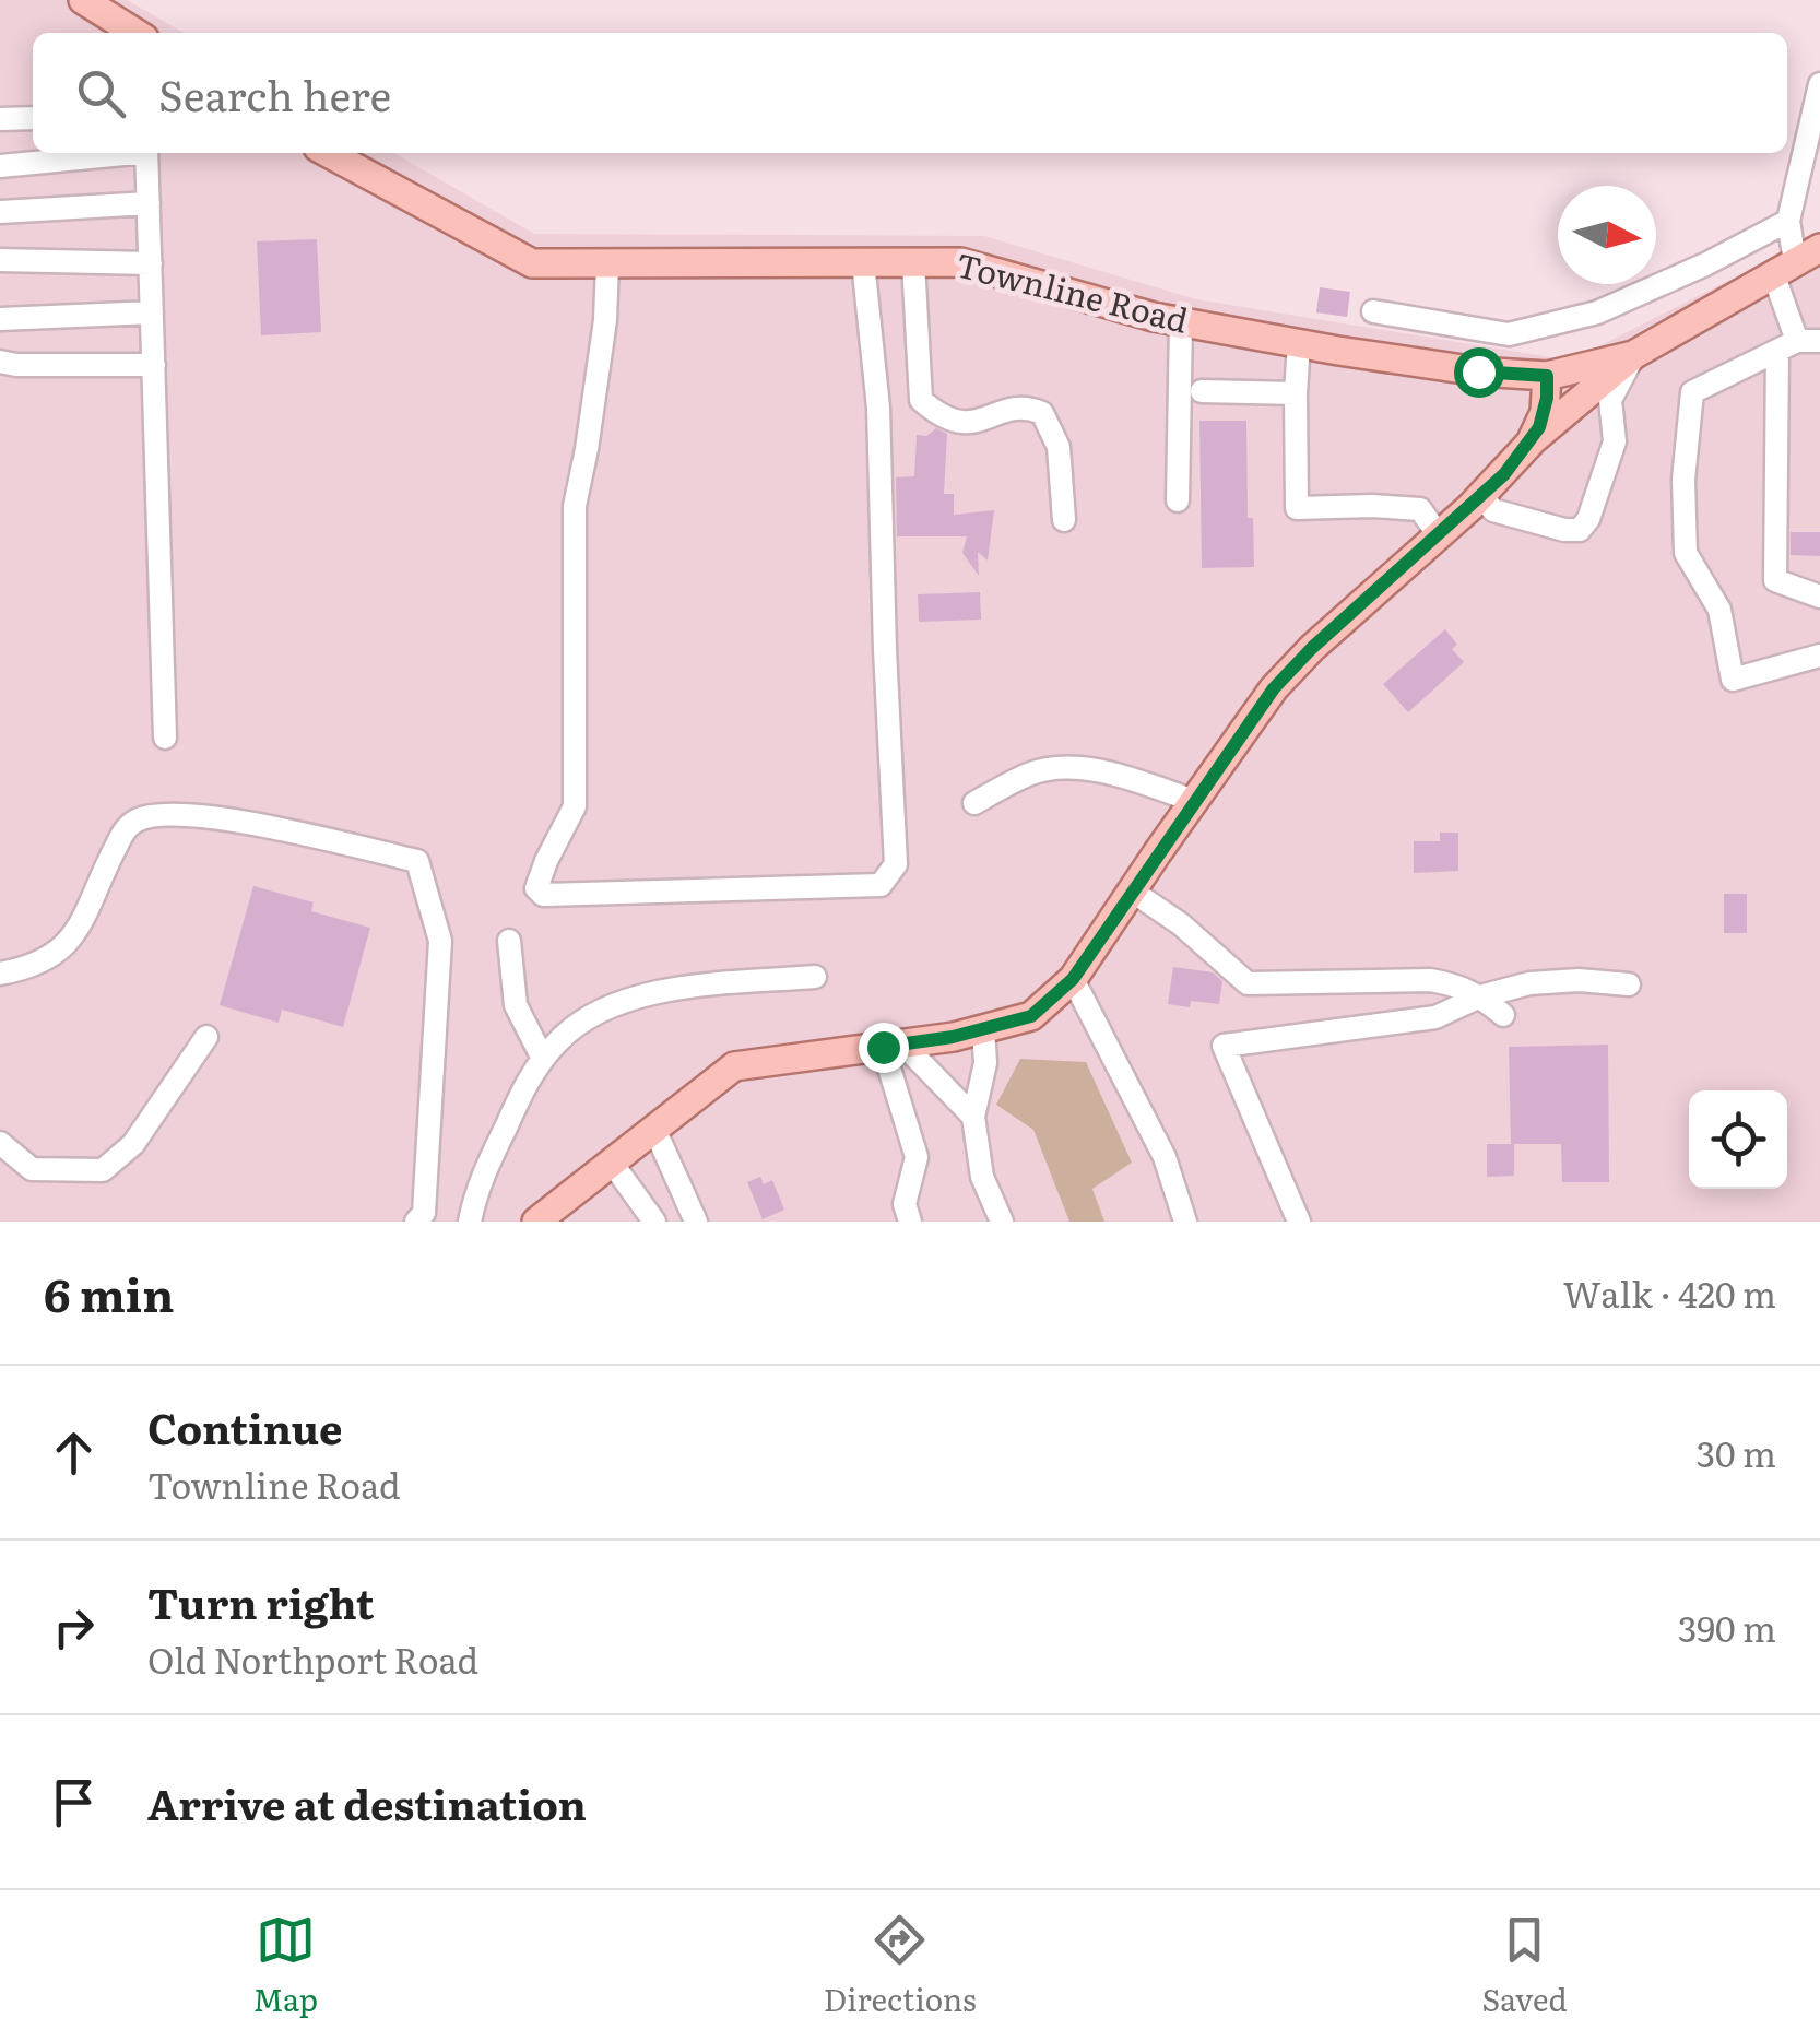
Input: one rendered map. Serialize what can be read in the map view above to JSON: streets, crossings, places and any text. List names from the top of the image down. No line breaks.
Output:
{"streets":{"main road":["Townline Road"]},"north":"right","page":{"search":"Search here","heading":["6 min","Walk · 420 m"],"list":[["Continue","Townline Road","30 m"],["Turn right","Old Northport Road","390 m"],"Arrive at destination"],"nav":["Map","Directions","Saved"]}}
